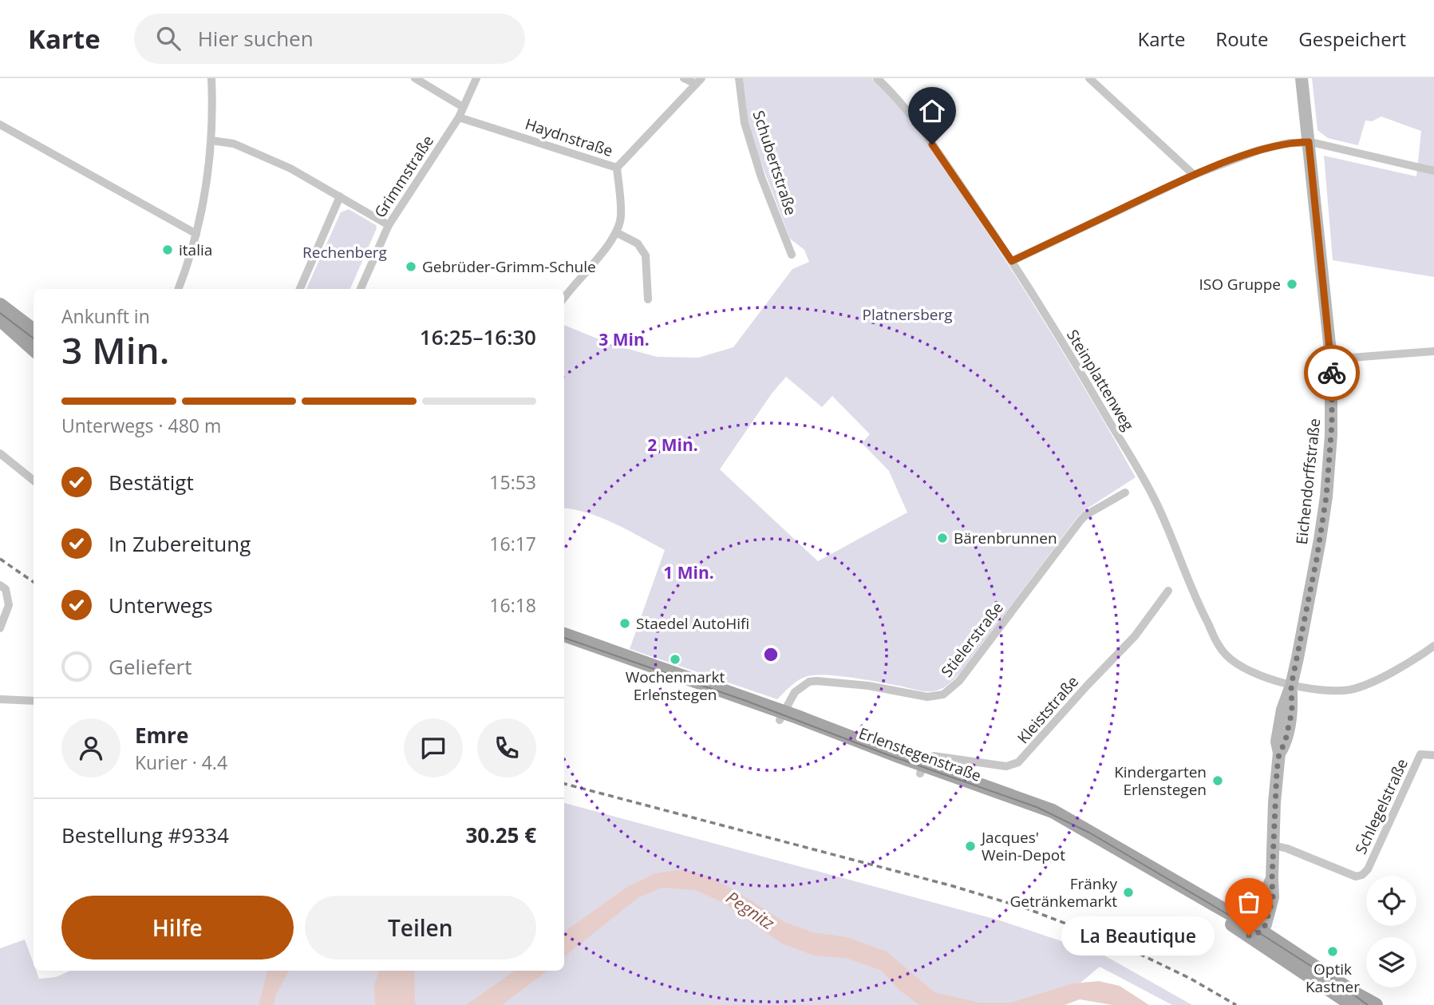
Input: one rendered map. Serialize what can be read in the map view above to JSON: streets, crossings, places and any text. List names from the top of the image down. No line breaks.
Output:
{"streets":{"main road":["Erlenstegenstraße"],"street":["Haydnstraße","Schubertstraße","Grimmstraße","Steinplattenweg","Eichendorffstraße","Stielerstraße","Kleiststraße","Schlegelstraße"]},"crossings":[["Haydnstraße","Grimmstraße"],["Steinplattenweg","Eichendorffstraße"],["Eichendorffstraße","Erlenstegenstraße"],["Eichendorffstraße","Schlegelstraße"],["Stielerstraße","Erlenstegenstraße"],["Kleiststraße","Erlenstegenstraße"]],"water":["Pegnitz"],"parks":["Rechenberg","Platnersberg"],"places":["italia","Gebrüder-Grimm-Schule","ISO Gruppe","Bärenbrunnen","Staedel AutoHifi","Wochenmarkt Erlenstegen","Kindergarten Erlenstegen","Jacques' Wein-Depot","Fränky Getränkemarkt","La Beautique","Optik Kastner"],"page":{"header":"Karte","search":"Hier suchen","nav":["Karte","Route","Gespeichert"],"heading":["3 Min.","Ankunft in","16:25–16:30"],"panel":["Emre","Kurier · 4.4","Bestellung #9334","30.25 €"],"bar":"Unterwegs · 480 m","list":[["Bestätigt","15:53"],["In Zubereitung","16:17"],["Unterwegs","16:18"],"Geliefert"],"buttons":["Hilfe","Teilen"],"bubble":"La Beautique"},"rings":["3 Min.","2 Min.","1 Min."]}
